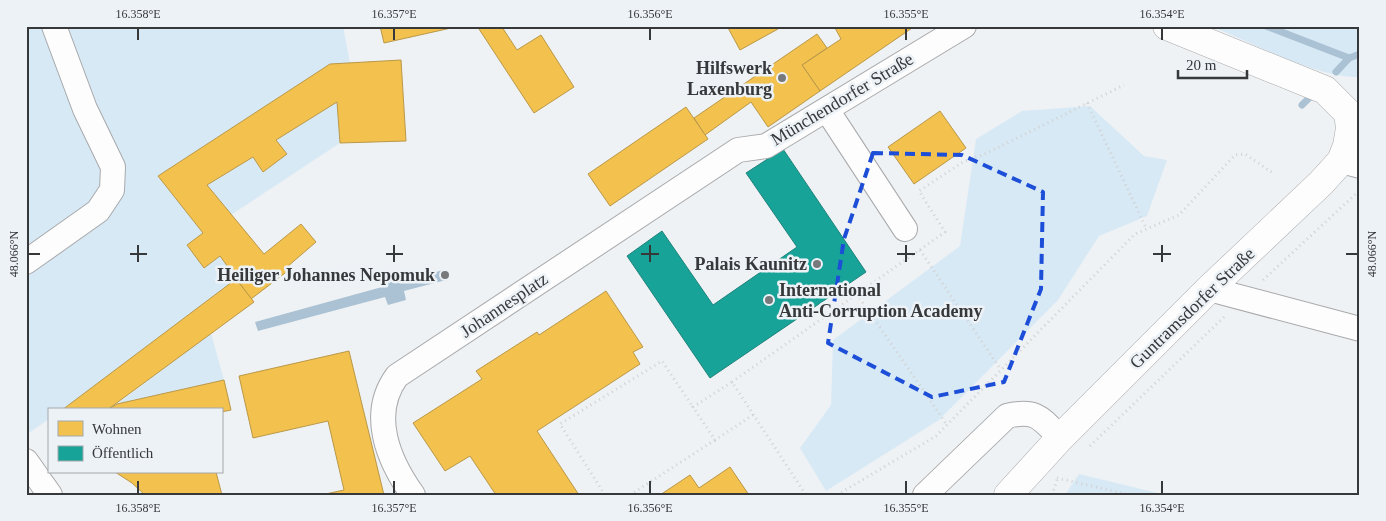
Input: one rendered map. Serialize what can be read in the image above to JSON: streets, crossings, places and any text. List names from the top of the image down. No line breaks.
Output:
{"streets":{"main road":["Guntramsdorfer Straße"],"street":["Münchendorfer Straße","Johannesplatz"]},"crossings":[["Münchendorfer Straße","Johannesplatz"]],"places":["Hilfswerk Laxenburg","Palais Kaunitz","Heiliger Johannes Nepomuk","International Anti-Corruption Academy"],"legend":["Wohnen","Öffentlich"],"scale_bar":"20 m","coordinates":["16.358°E","16.357°E","16.356°E","16.355°E","16.354°E","48.066°N"]}
